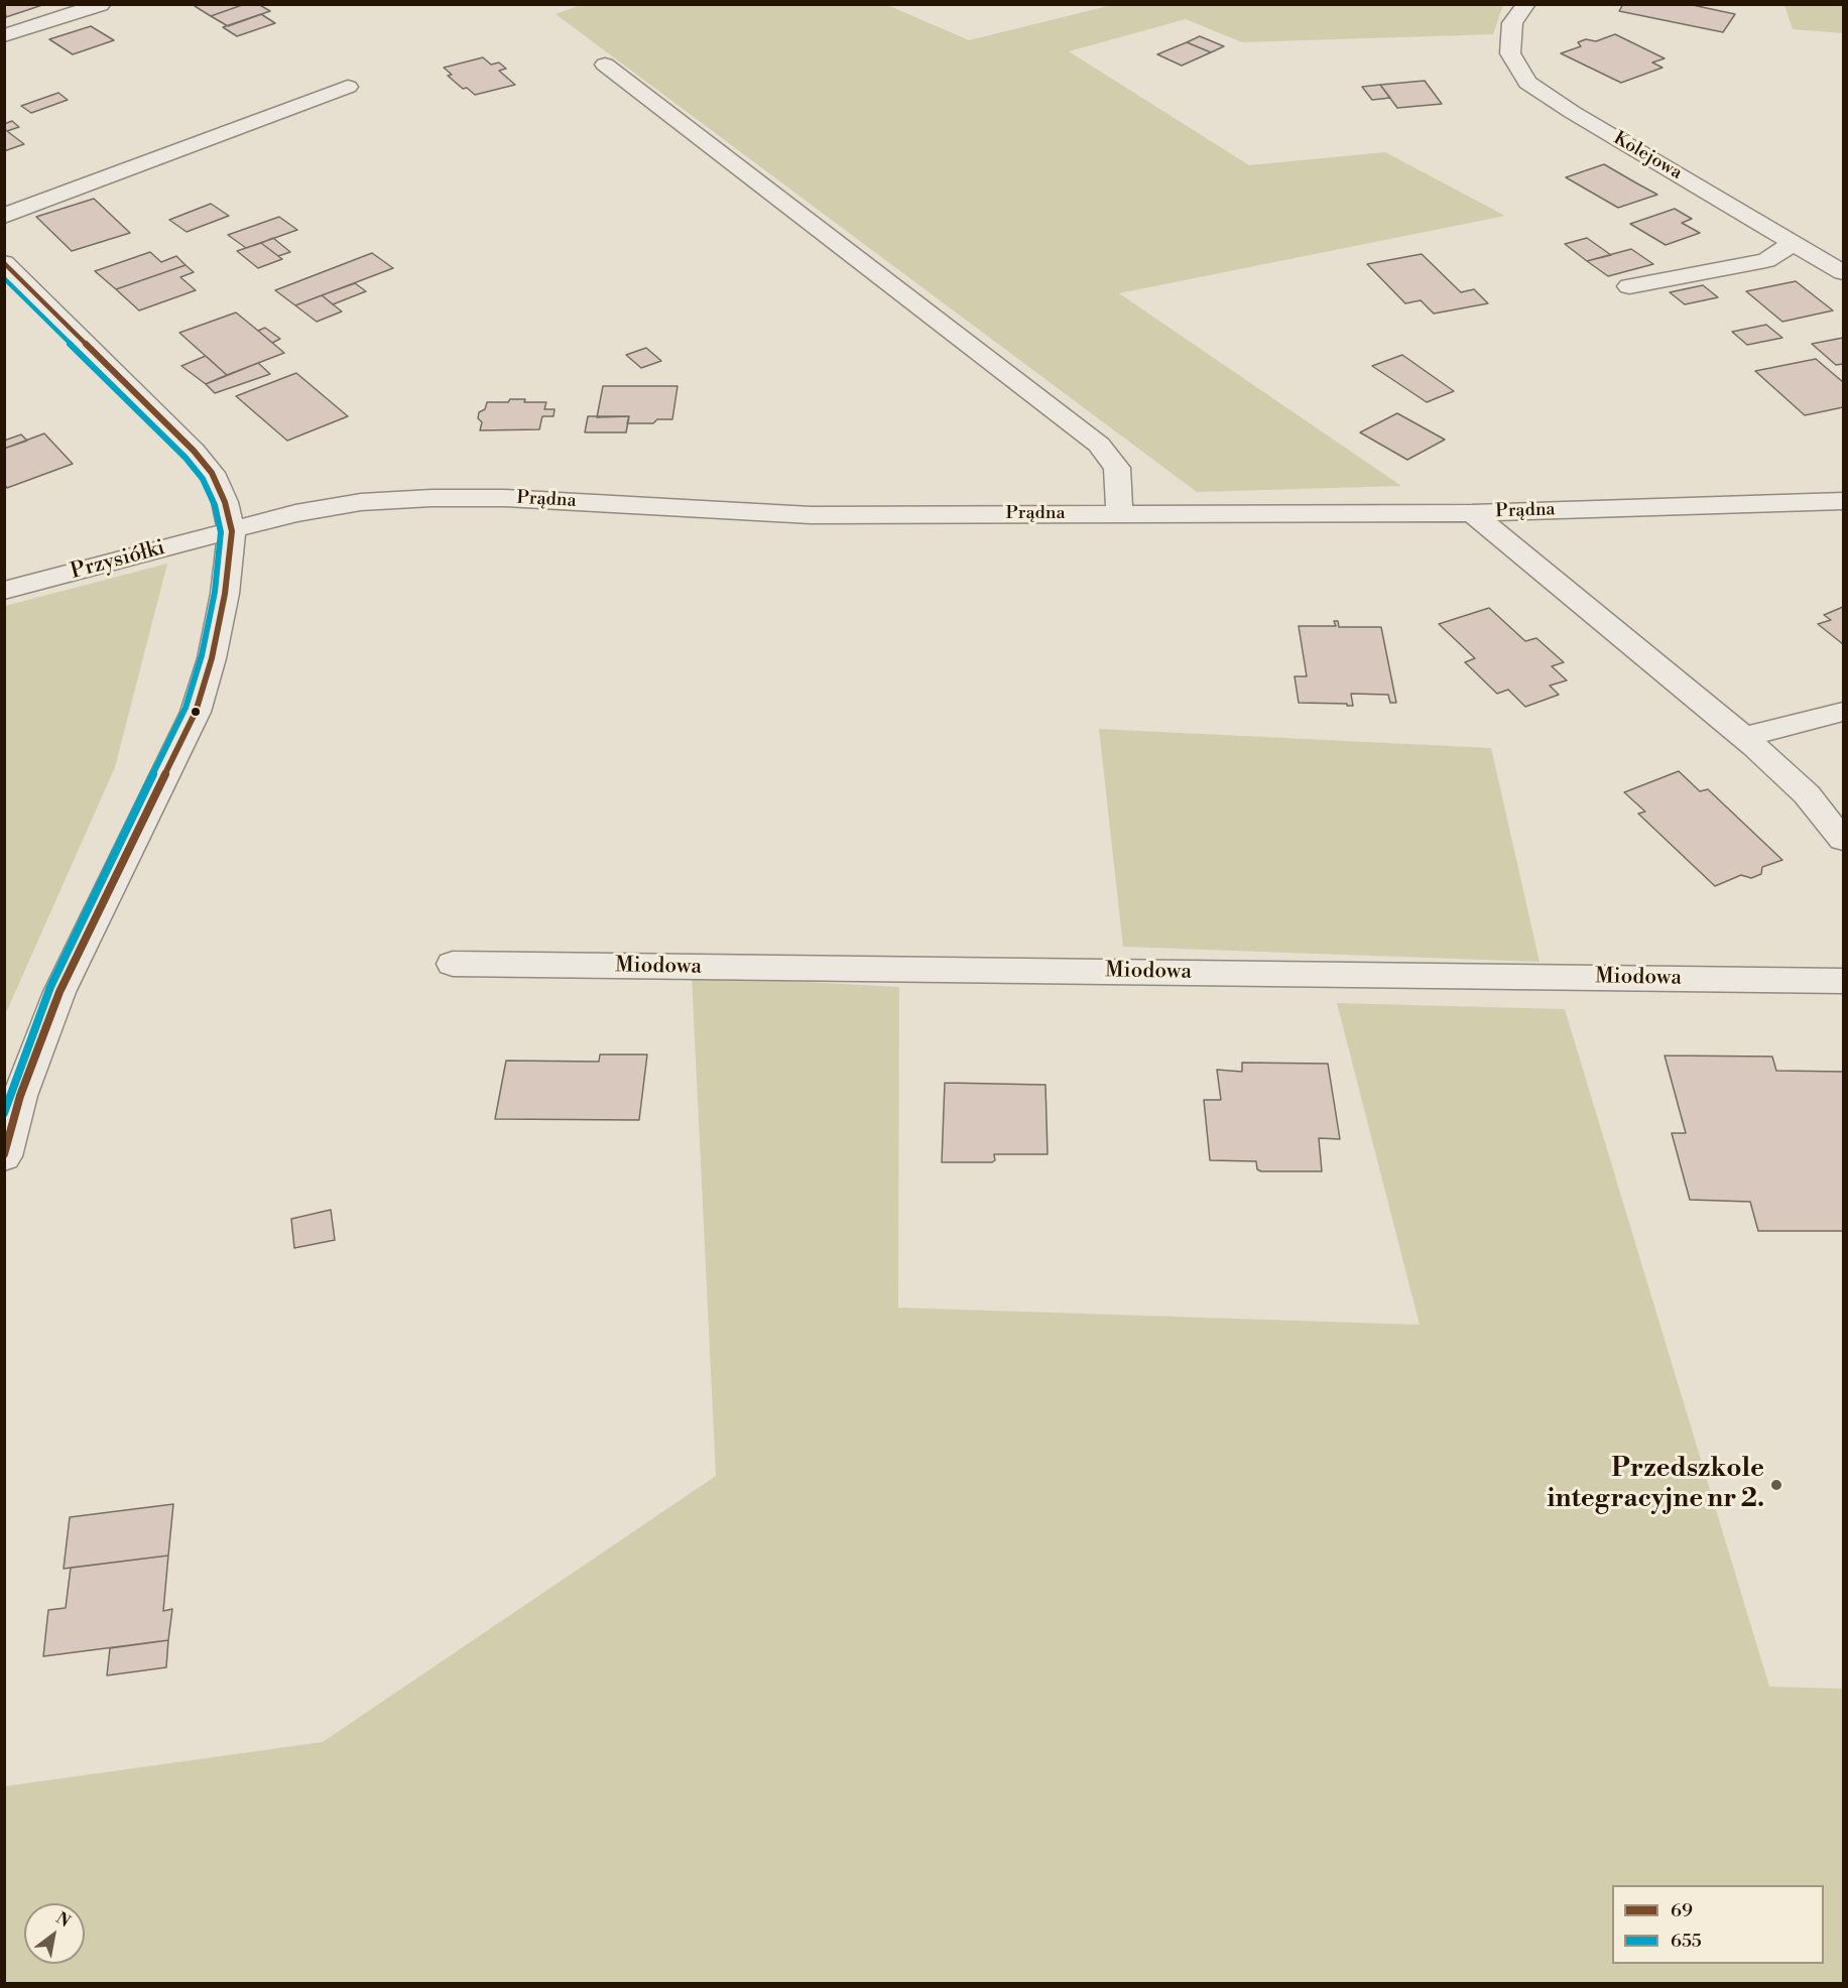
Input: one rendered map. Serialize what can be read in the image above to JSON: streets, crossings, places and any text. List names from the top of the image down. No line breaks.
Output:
{"streets":{"street":["Kolejowa","Prądna","Przysiółki","Miodowa"]},"crossings":[["Prądna","Przysiółki"]],"places":["Przedszkole integracyjne nr 2."],"lines":["transit line 69","transit line 655"],"legend":["69","655"],"north":"top right"}
